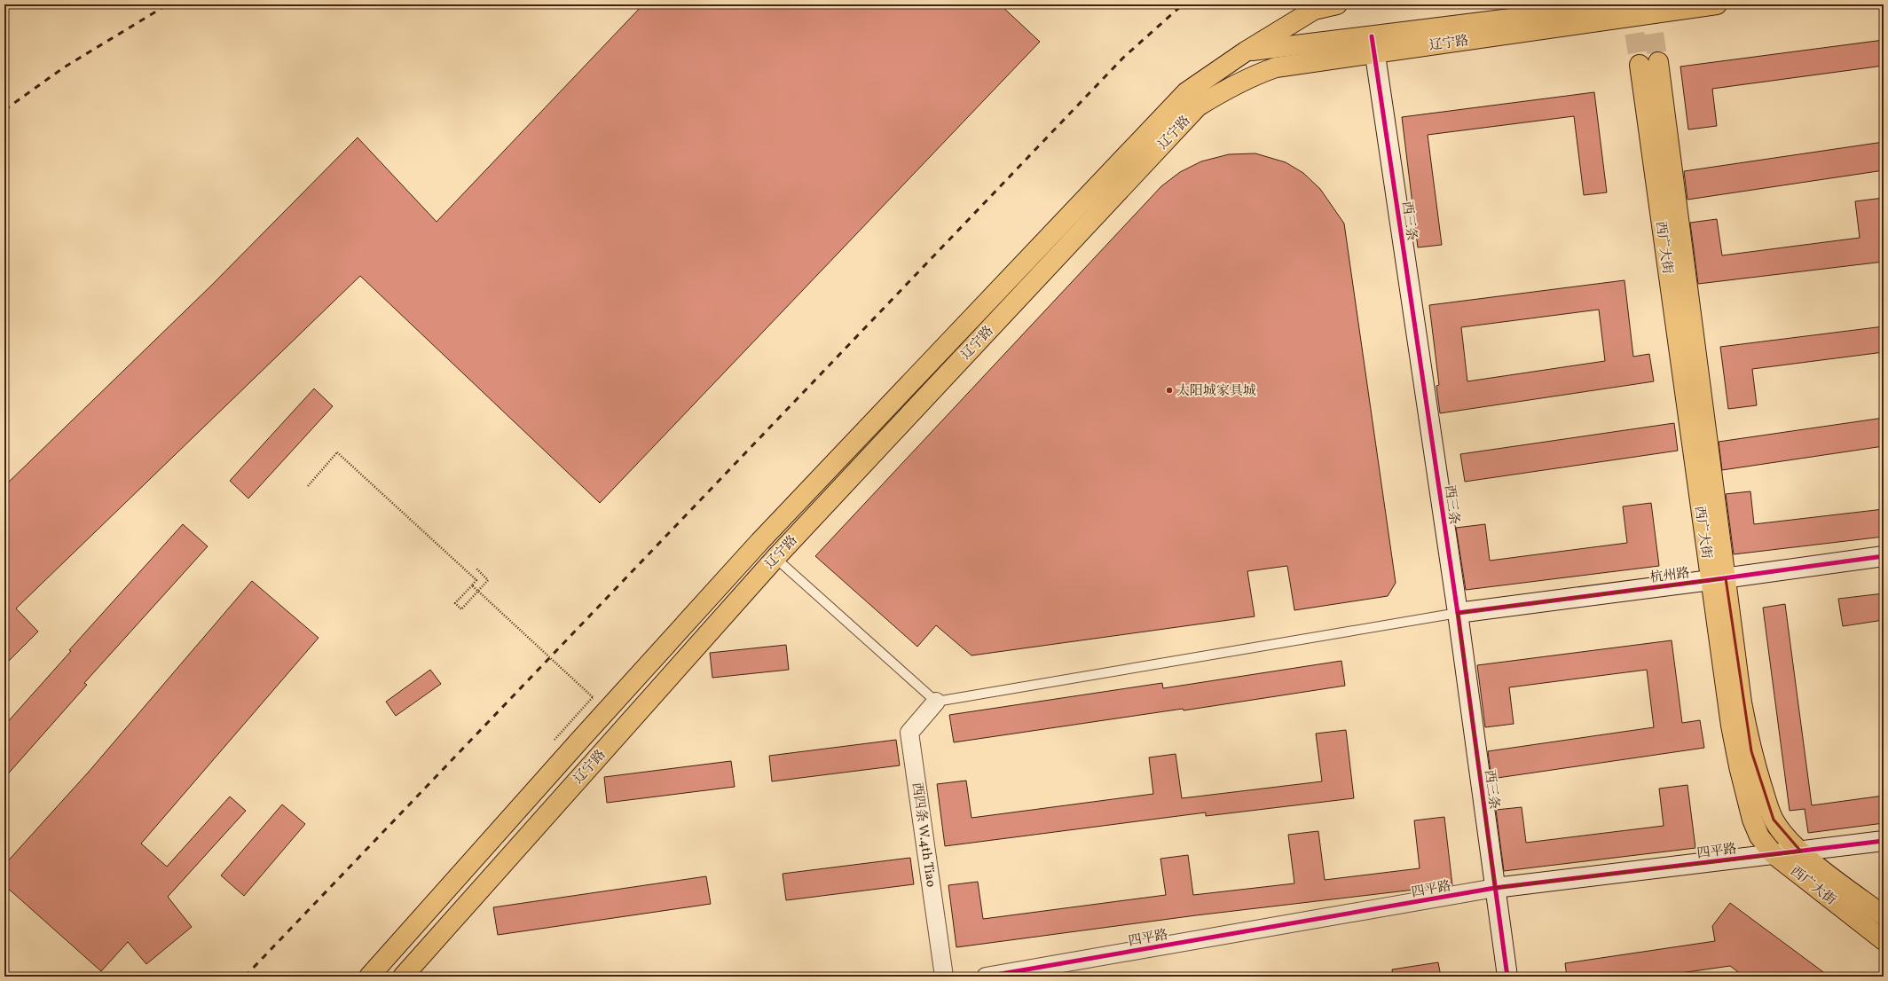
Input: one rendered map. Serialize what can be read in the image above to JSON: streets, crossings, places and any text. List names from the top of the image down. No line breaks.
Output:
{"streets":{"main road":["辽宁路","西广大街"],"street":["西三条","杭州路","西四条 W.4th Tiao","四平路"]},"crossings":[["辽宁路","西三条"],["西三条","杭州路"],["西三条","四平路"],["西广大街","杭州路"],["西广大街","四平路"]],"places":["太阳城家具城"]}
